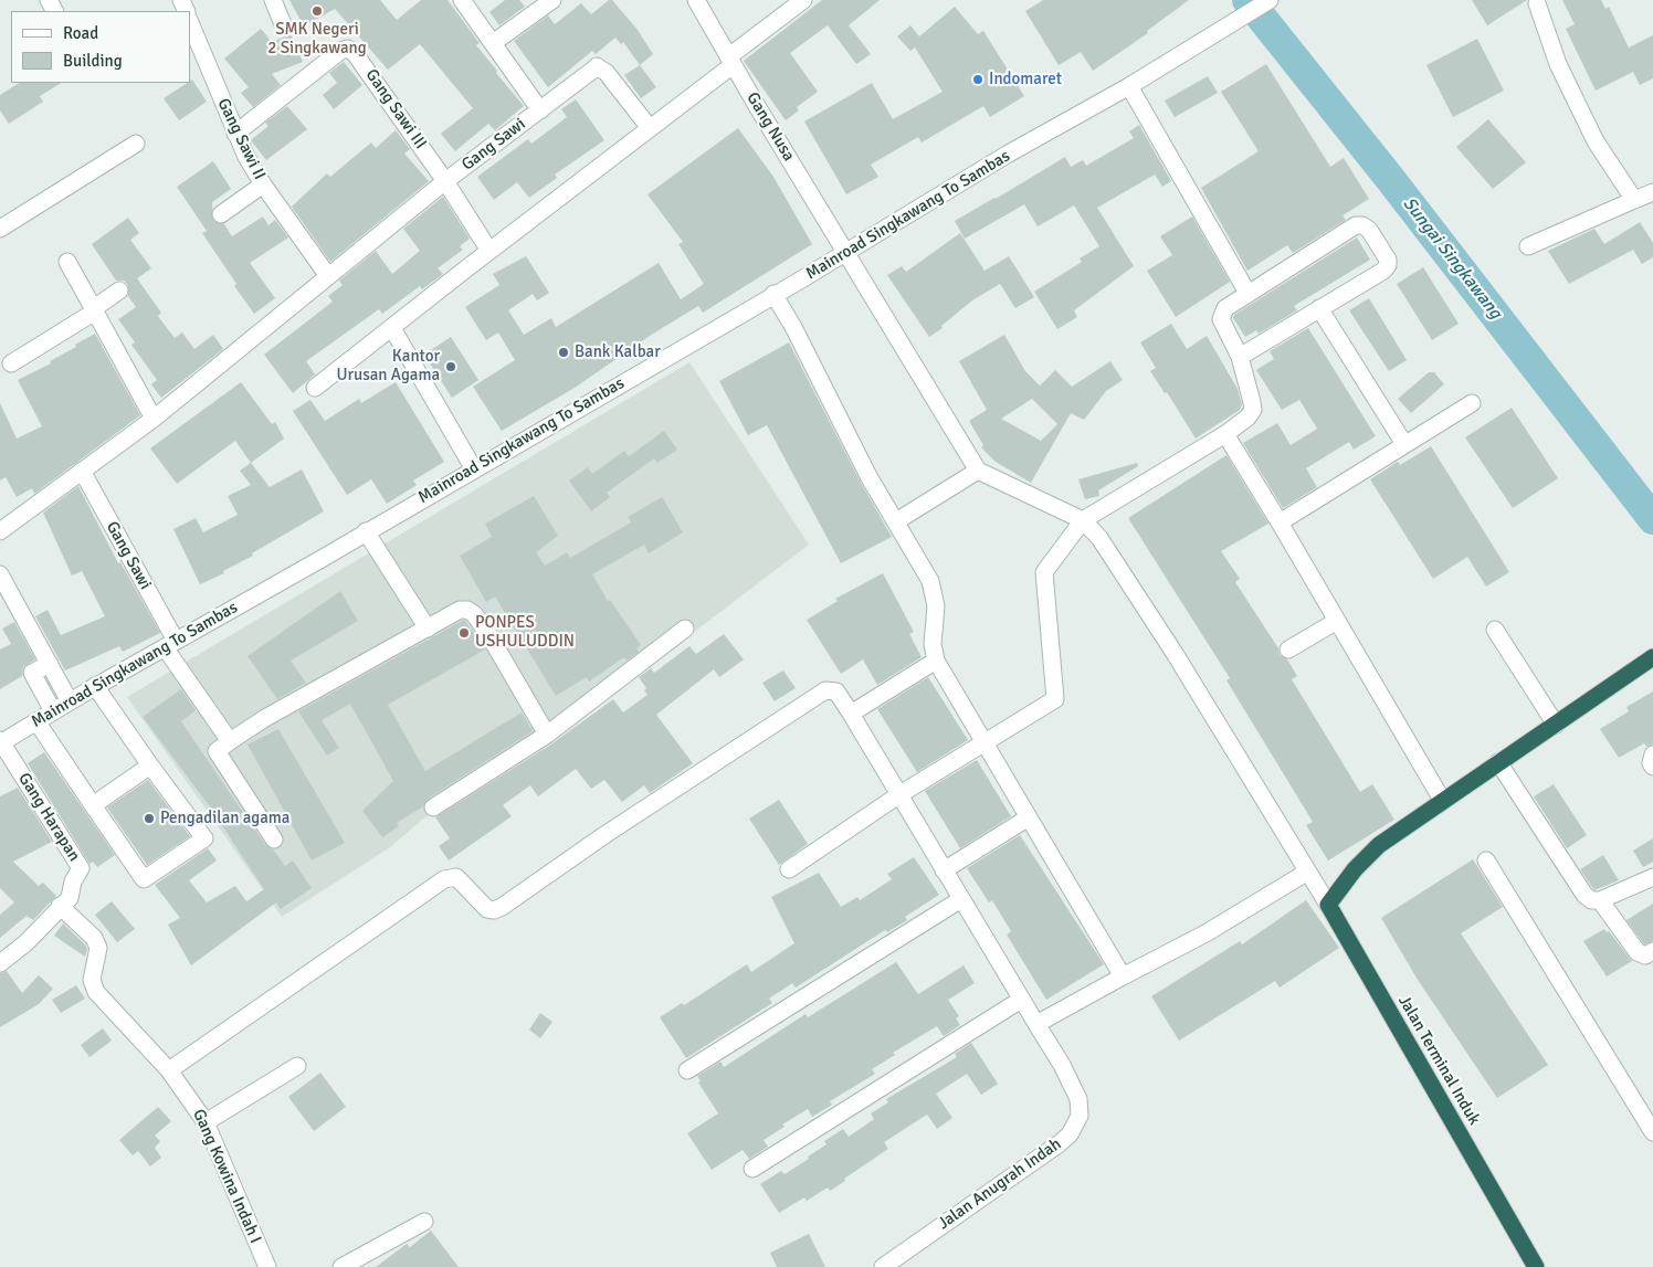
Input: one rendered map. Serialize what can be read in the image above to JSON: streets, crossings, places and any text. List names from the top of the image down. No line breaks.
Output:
{"streets":{"highway":["Jalan Terminal Induk"],"street":["Gang Sawi III","Gang Nusa","Gang Sawi II","Gang Sawi","Mainroad Singkawang To Sambas","Gang Harapan","Gang Kowina Indah I","Jalan Anugrah Indah"]},"crossings":[["Gang Sawi III","Gang Sawi II"],["Gang Sawi III","Gang Sawi"],["Gang Nusa","Mainroad Singkawang To Sambas"],["Gang Sawi II","Gang Sawi"],["Gang Sawi","Mainroad Singkawang To Sambas"],["Mainroad Singkawang To Sambas","Gang Harapan"],["Gang Harapan","Gang Kowina Indah I"],["Gang Kowina Indah I","Jalan Anugrah Indah"]],"water":["Sungai Singkawang"],"places":["SMK Negeri 2 Singkawang","Indomaret","Bank Kalbar","Kantor Urusan Agama","PONPES USHULUDDIN","Pengadilan agama"],"legend":["Road","Building"]}
